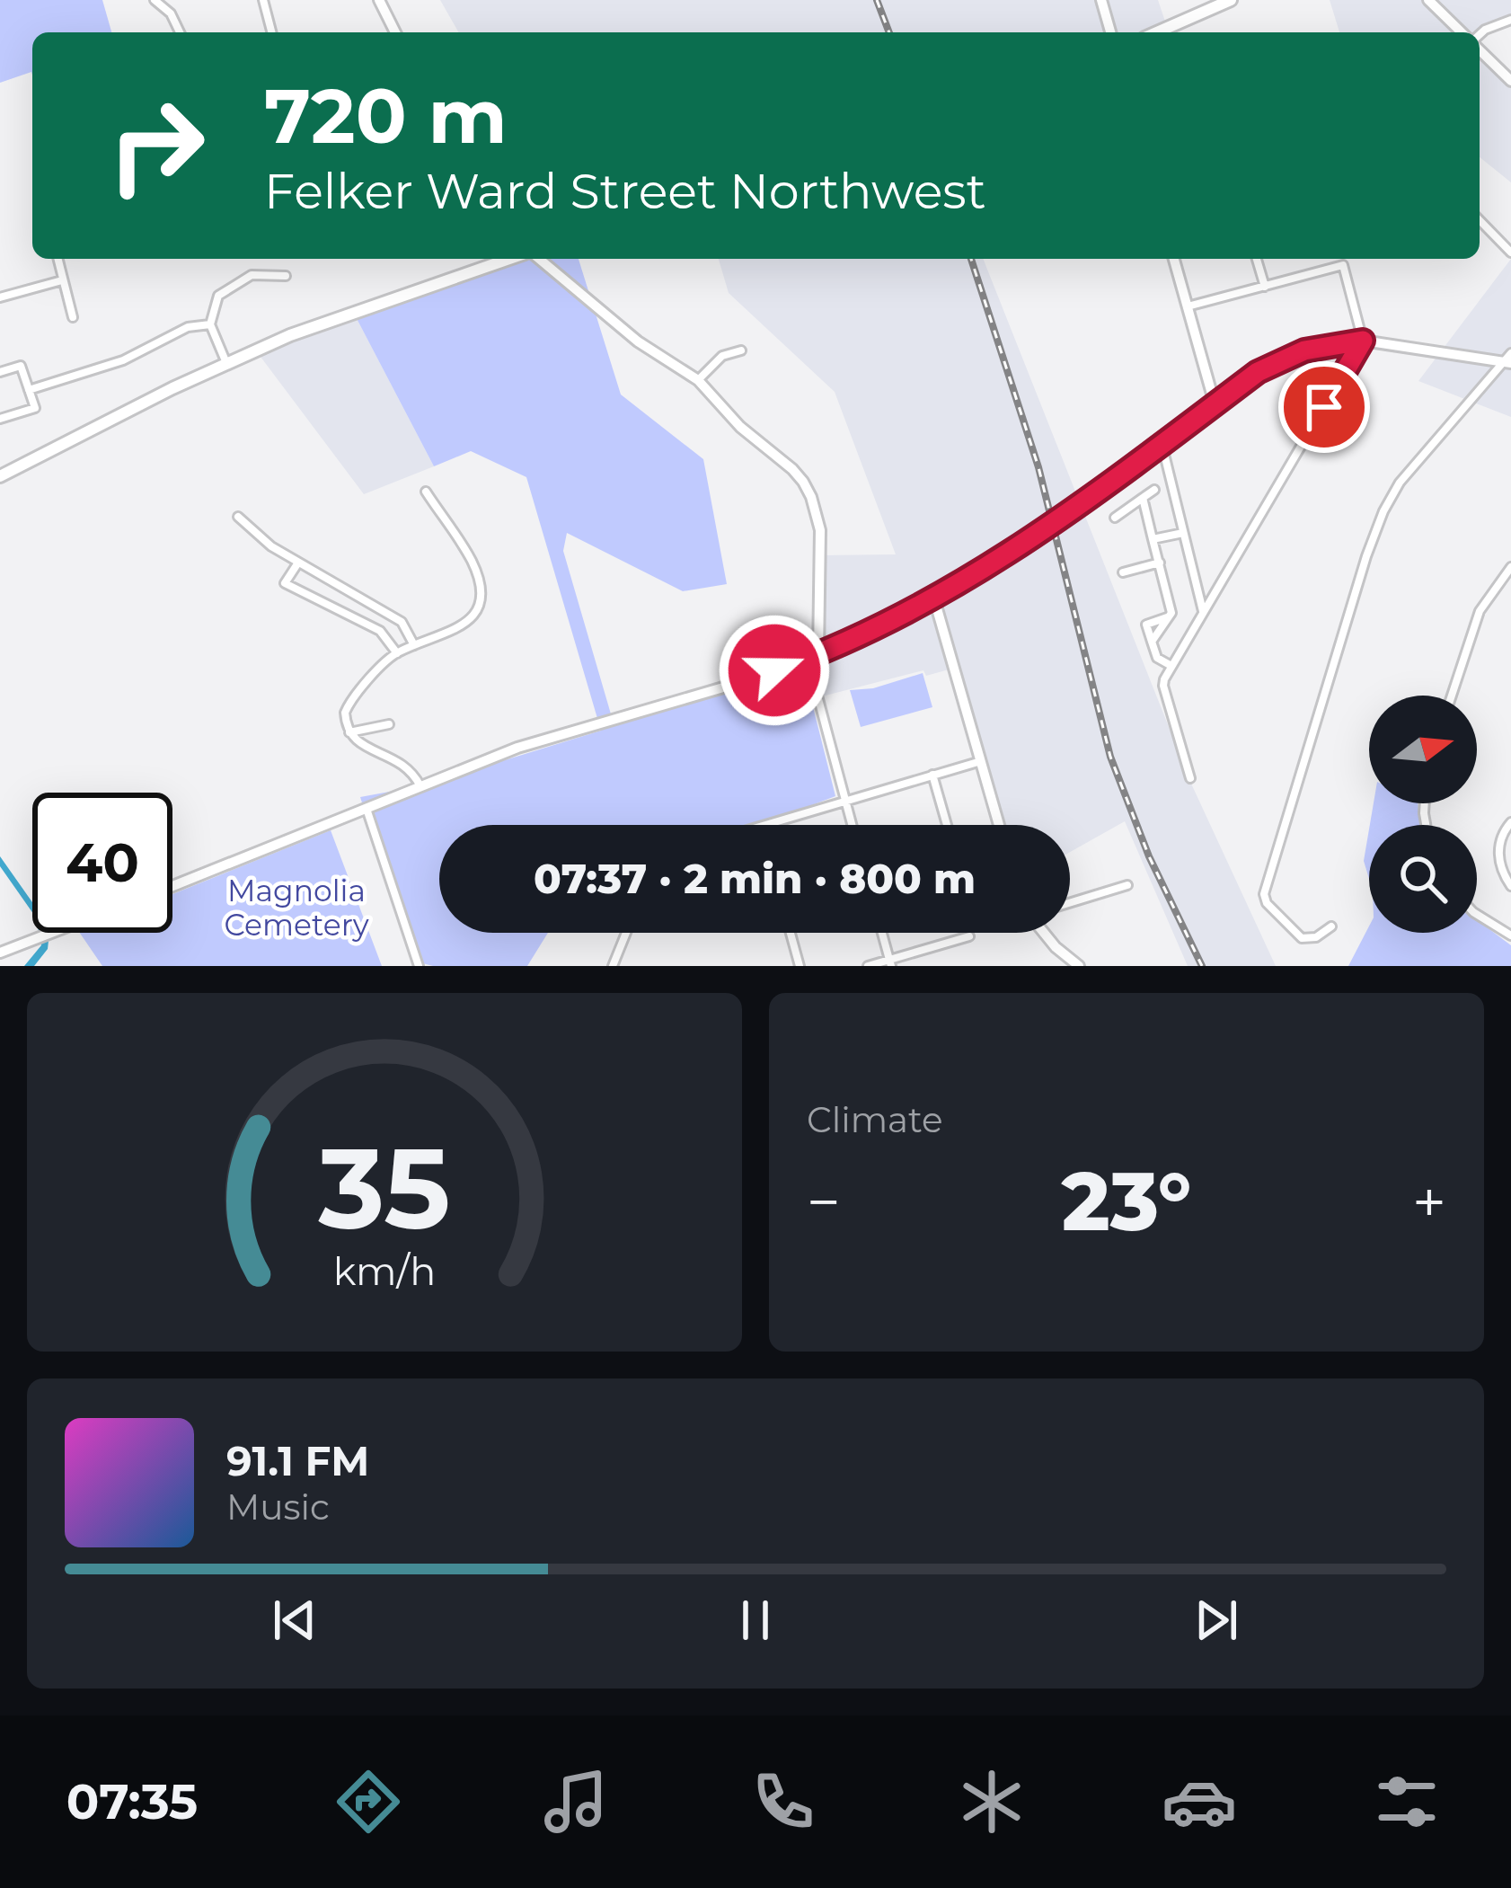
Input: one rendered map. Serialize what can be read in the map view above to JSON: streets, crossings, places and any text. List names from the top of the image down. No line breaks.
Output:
{"parks":["Magnolia Cemetery"],"north":"right","page":{"turn":["720 m","Felker Ward Street Northwest"],"limit":"40","trip":"07:37 · 2 min · 800 m","tile":"Climate","heat":["−","23°","+"],"song":["91.1 FM","Music"],"tabs":"07:35","gauge":["35","km/h"]}}
